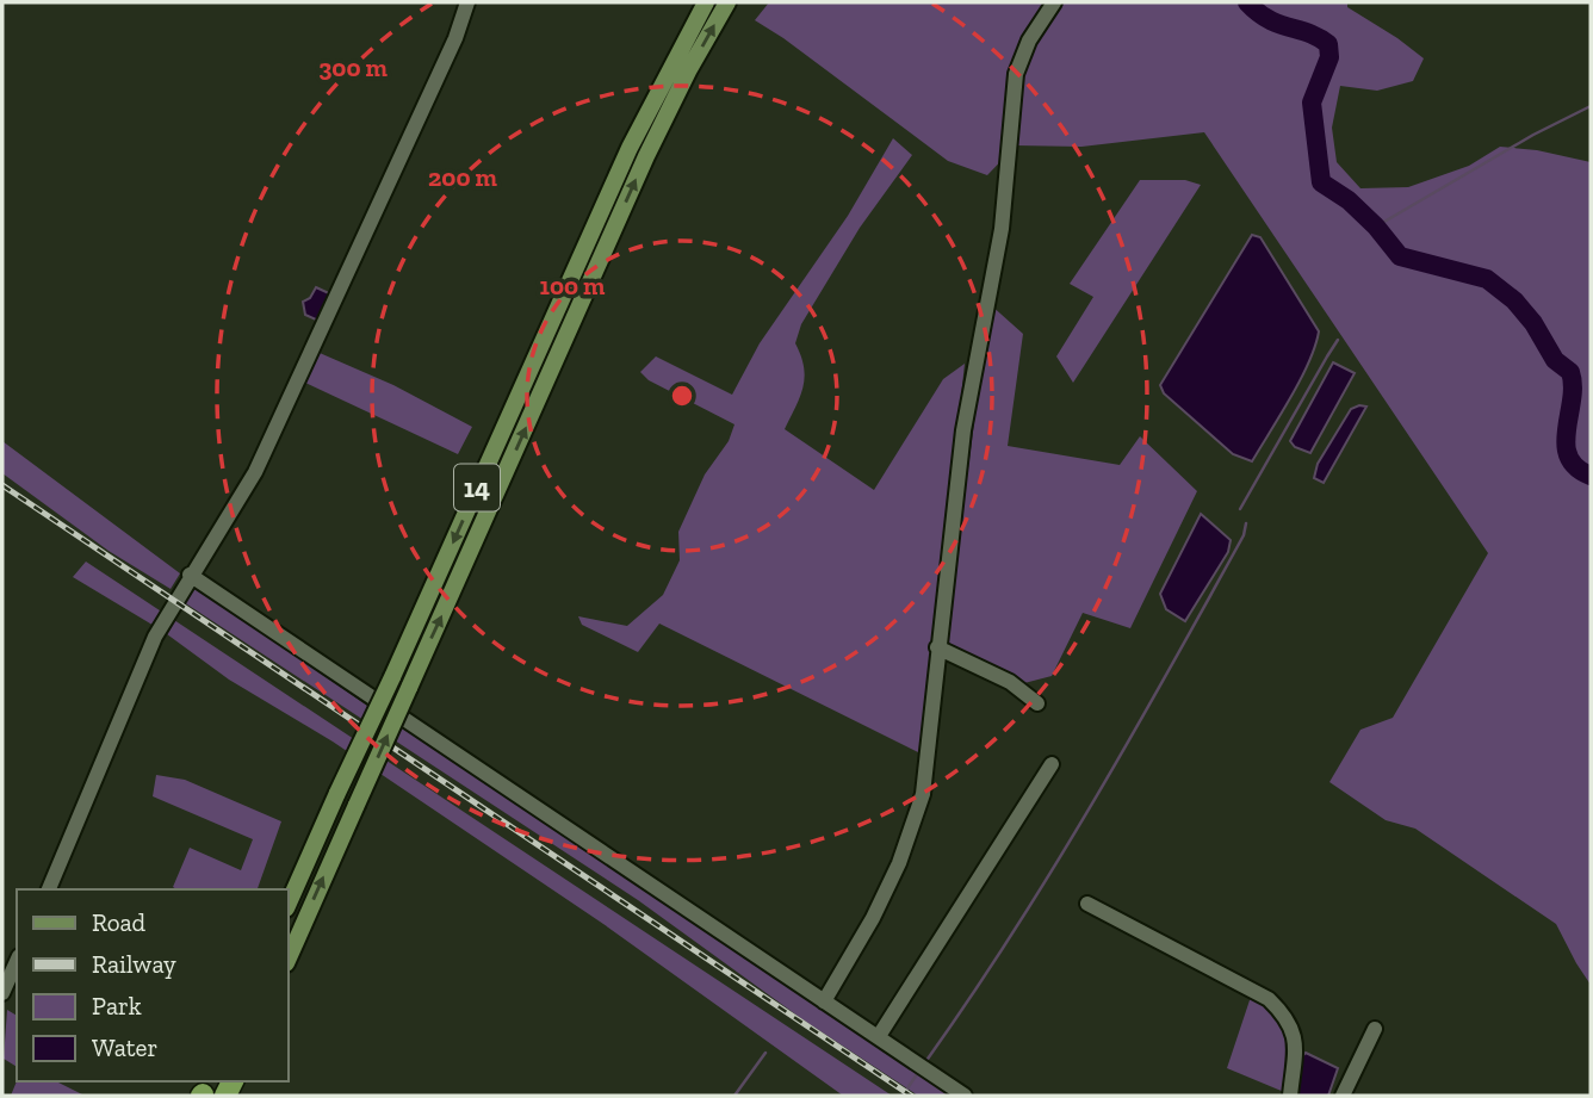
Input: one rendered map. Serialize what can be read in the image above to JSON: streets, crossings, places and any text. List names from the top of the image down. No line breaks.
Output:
{"streets":{"main road":["14"]},"legend":["Road","Railway","Park","Water"],"rings":["300 m","200 m","100 m"]}
